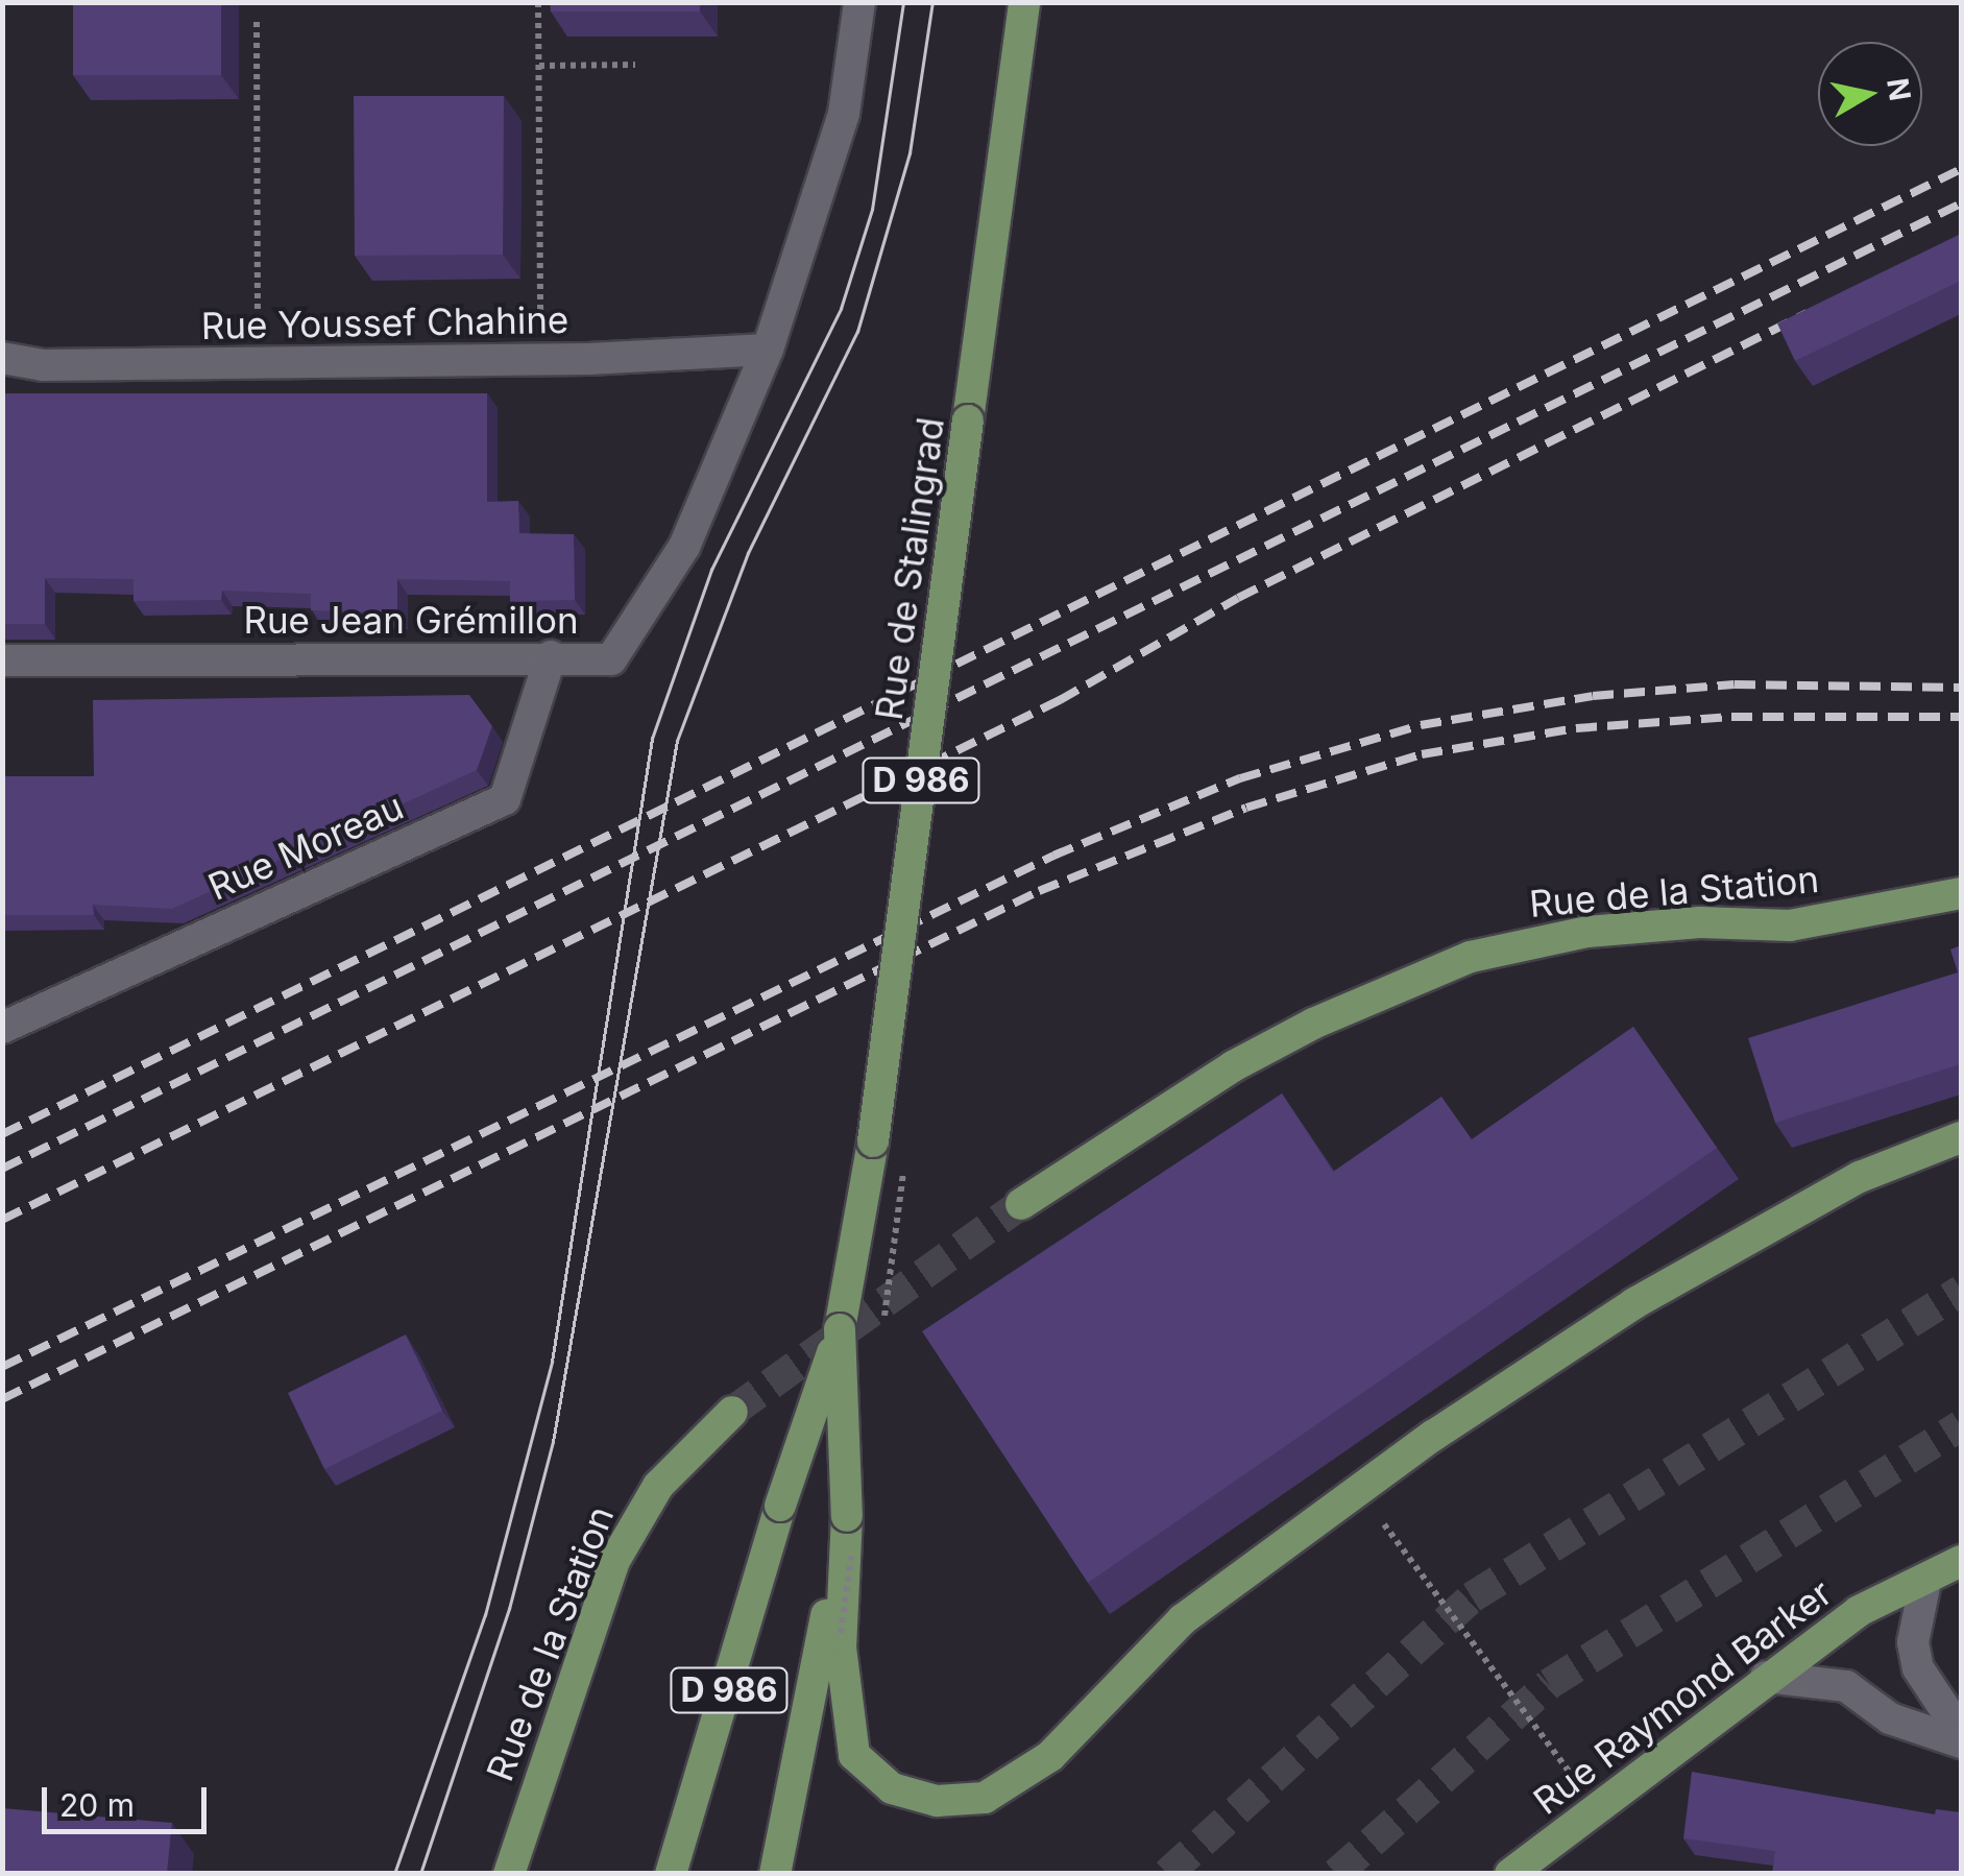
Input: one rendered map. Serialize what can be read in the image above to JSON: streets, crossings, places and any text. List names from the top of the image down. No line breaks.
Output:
{"streets":{"main road":["Rue de Stalingrad","D 986","Rue de la Station","Rue Raymond Barker"],"street":["Rue Youssef Chahine","Rue Jean Grémillon","Rue Moreau"]},"crossings":[["Rue Youssef Chahine","Rue Jean Grémillon"],["Rue Jean Grémillon","Rue Moreau"]],"scale_bar":"20 m","north":"right"}
